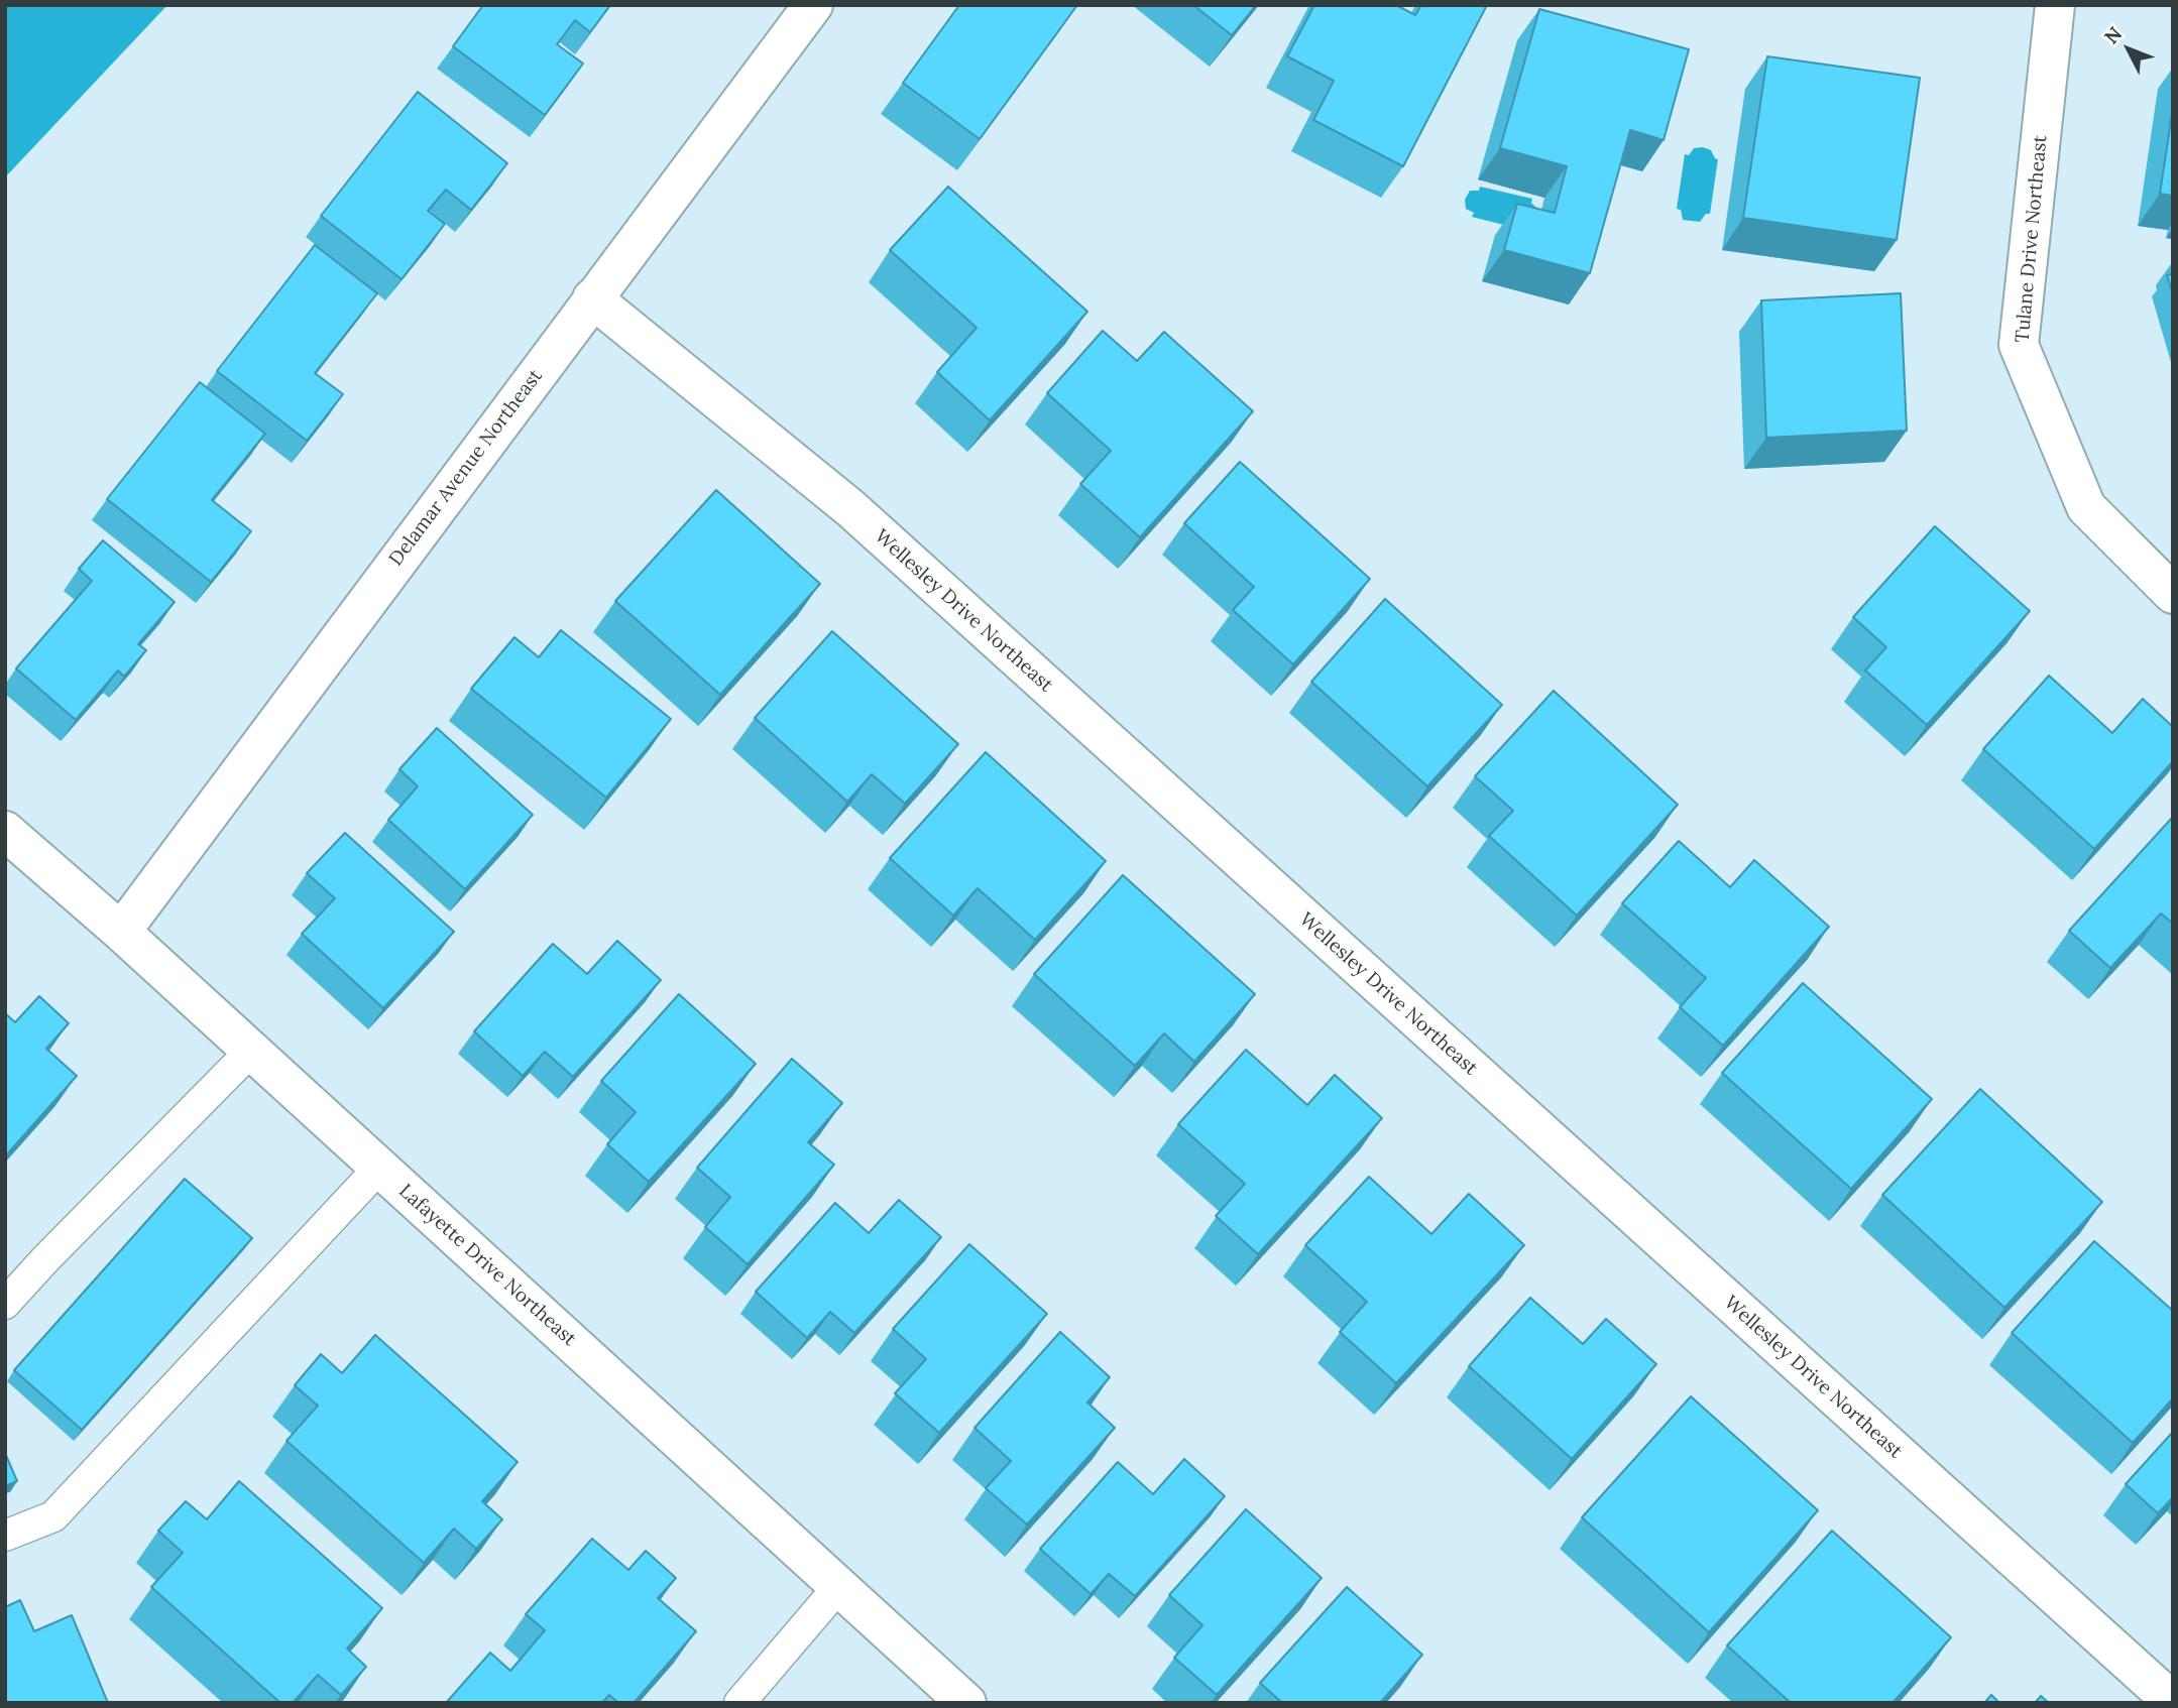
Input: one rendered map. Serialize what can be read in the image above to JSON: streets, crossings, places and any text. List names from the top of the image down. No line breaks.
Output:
{"streets":{"street":["Tulane Drive Northeast","Delamar Avenue Northeast","Wellesley Drive Northeast","Lafayette Drive Northeast"]},"crossings":[["Delamar Avenue Northeast","Wellesley Drive Northeast"],["Delamar Avenue Northeast","Lafayette Drive Northeast"]],"north":"top left"}
